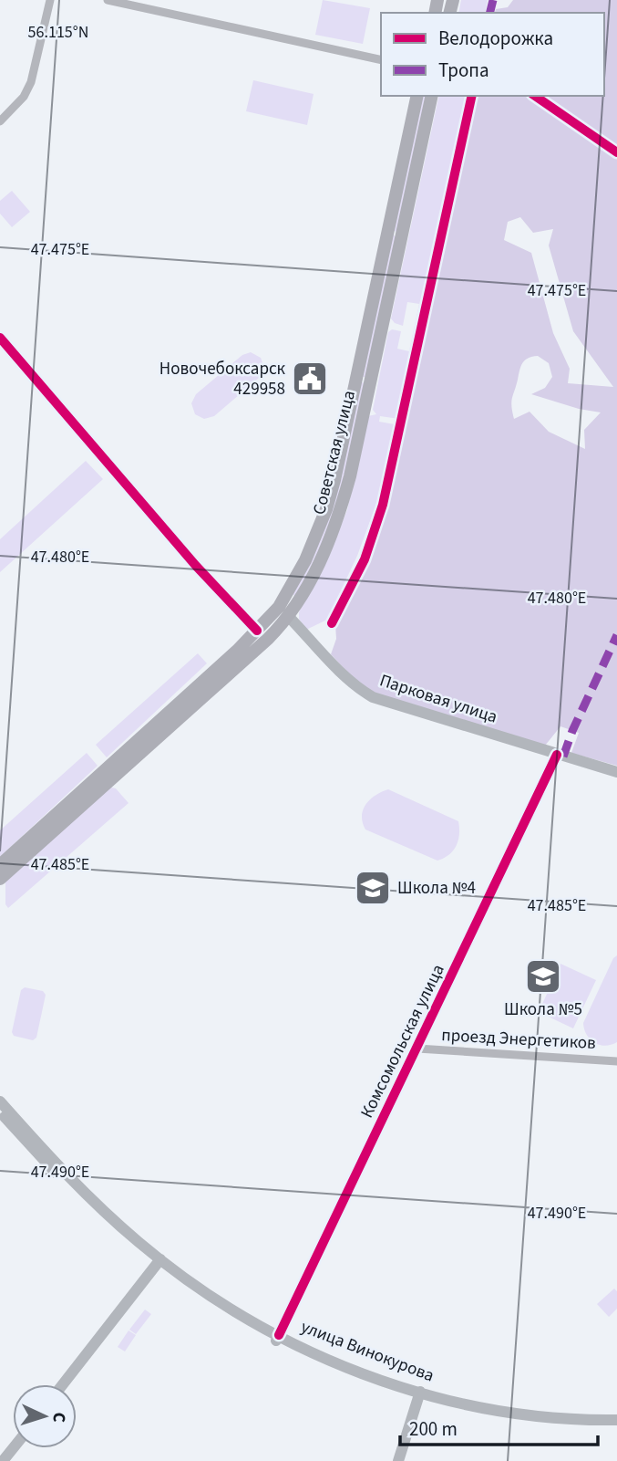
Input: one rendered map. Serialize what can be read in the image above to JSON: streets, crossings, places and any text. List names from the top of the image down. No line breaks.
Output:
{"streets":{"main road":["Советская улица"],"street":["Парковая улица","проезд Энергетиков","Комсомольская улица","улица Винокурова"]},"crossings":[["Советская улица","Парковая улица"],["Парковая улица","Комсомольская улица"],["проезд Энергетиков","Комсомольская улица"],["Комсомольская улица","улица Винокурова"]],"places":{"public building":["Новочебоксарск 429958"],"school or university":["Школа №4","Школа №5"]},"legend":["Велодорожка","Тропа"],"scale_bar":"200 m","north":"right","coordinates":["56.115°N","47.475°E","47.480°E","47.485°E","47.490°E"]}
